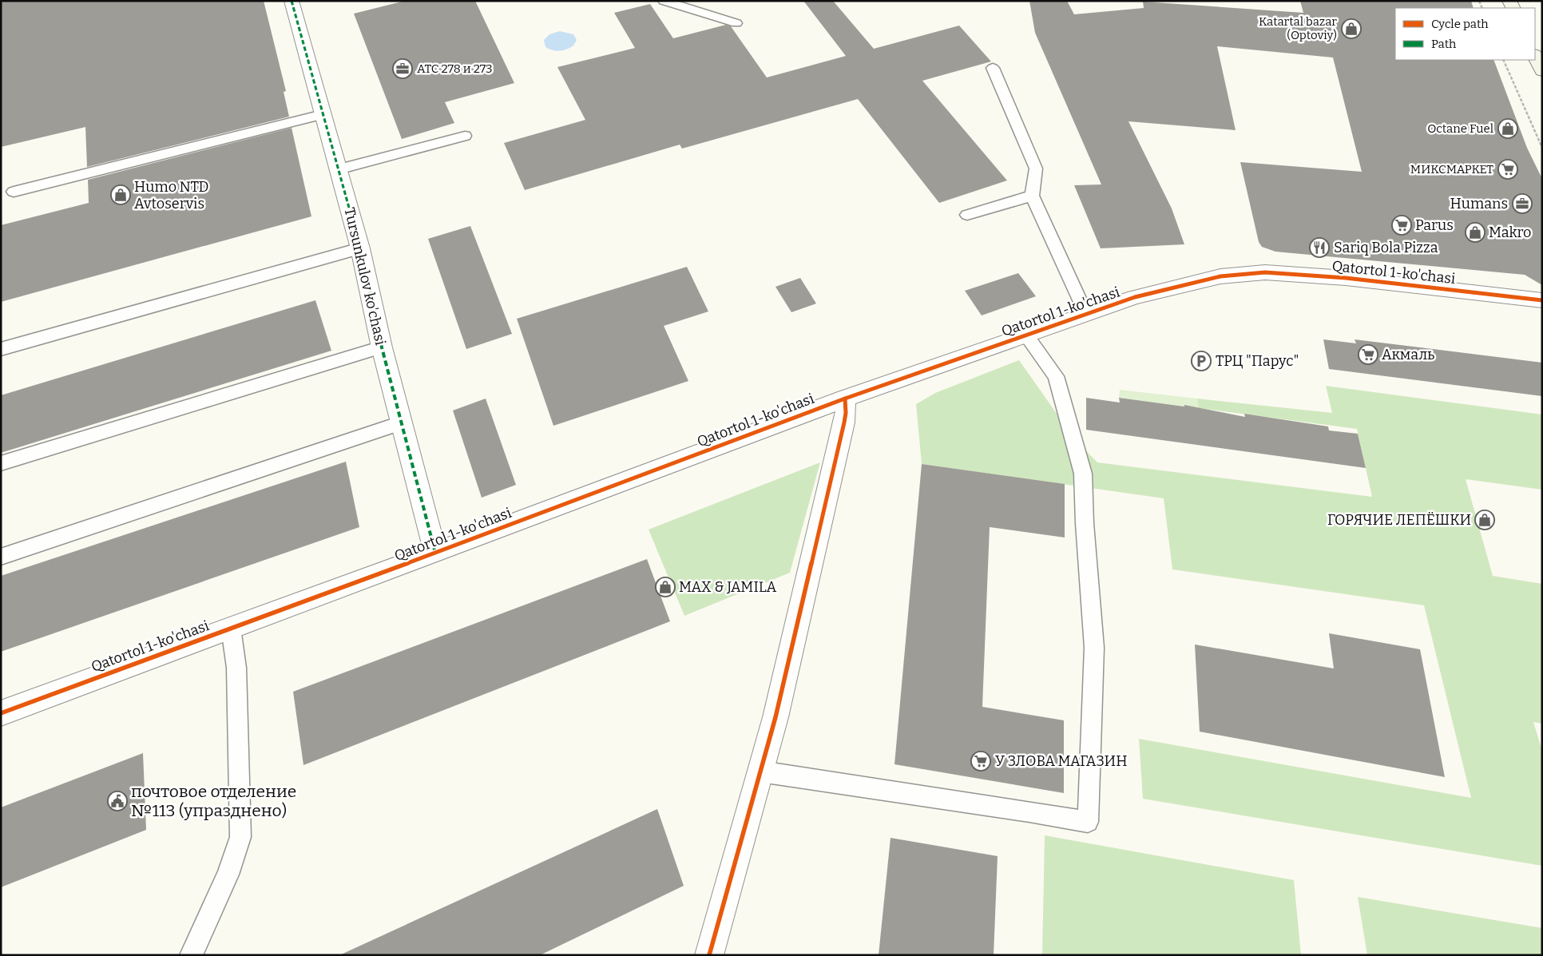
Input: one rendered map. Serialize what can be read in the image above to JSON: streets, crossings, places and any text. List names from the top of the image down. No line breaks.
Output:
{"streets":{"street":["Qatortol 1-ko'chasi","Tursunkulov ko'chasi"]},"crossings":[["Qatortol 1-ko'chasi","Tursunkulov ko'chasi"]],"places":{"shop":["Katartal bazar (Optoviy)","Octane Fuel","Humo NTD Avtoservis","Makro","ГОРЯЧИЕ ЛЕПЁШКИ","MAX & JAMILA"],"office":["АТС 278 и 273","Humans"],"supermarket":["МИКСМАРКЕТ","Parus","Акмаль","У ЗЛОВА МАГАЗИН"],"restaurant":["Sariq Bola Pizza"],"parking":["ТРЦ \"Парус\""],"public building":["почтовое отделение №113 (упразднено)"]},"legend":["Cycle path","Path"]}
